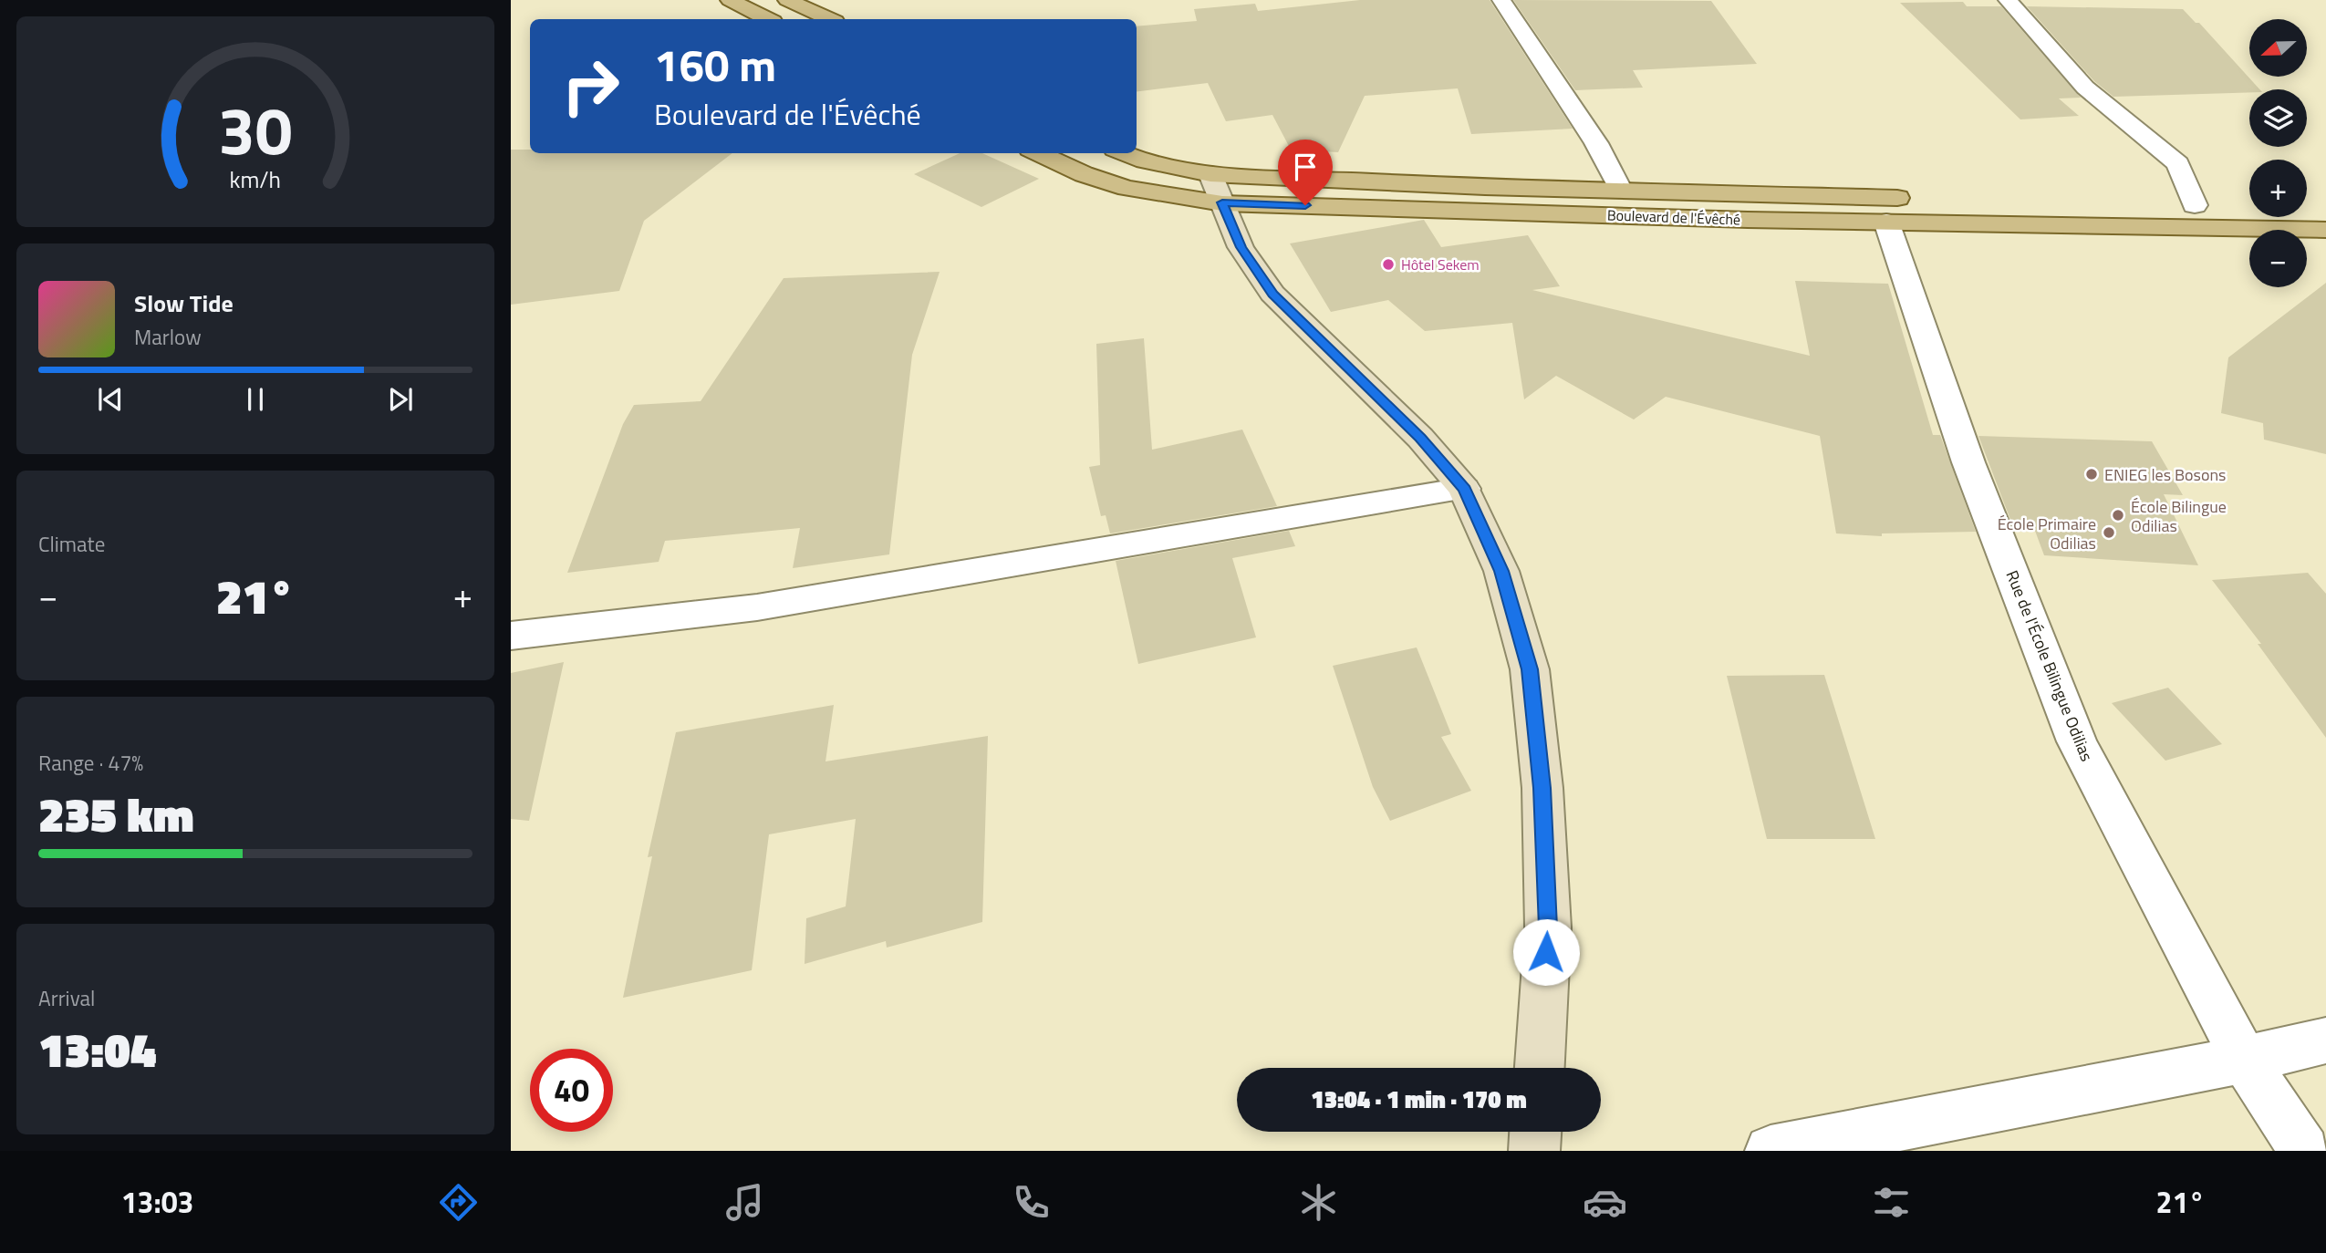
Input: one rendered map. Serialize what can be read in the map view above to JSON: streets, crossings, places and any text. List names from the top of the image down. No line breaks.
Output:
{"streets":{"main road":["Boulevard de l'Évêché"],"street":["Rue de l'École Bilingue Odilias"]},"crossings":[["Boulevard de l'Évêché","Rue de l'École Bilingue Odilias"]],"places":["Hôtel Sekem","ENIEG les Bosons","École Bilingue Odilias","École Primaire Odilias"],"north":"left","page":{"map_buttons":["+","−"],"turn":["160 m","Boulevard de l'Évêché"],"song":["Slow Tide","Marlow"],"tile":["Climate",["Range · 47%","235 km"],["Arrival","13:04"]],"heat":["−","21°","+"],"limit":"40","trip":"13:04 · 1 min · 170 m","tabs":["13:03","21°"],"gauge":["30","km/h"]}}
